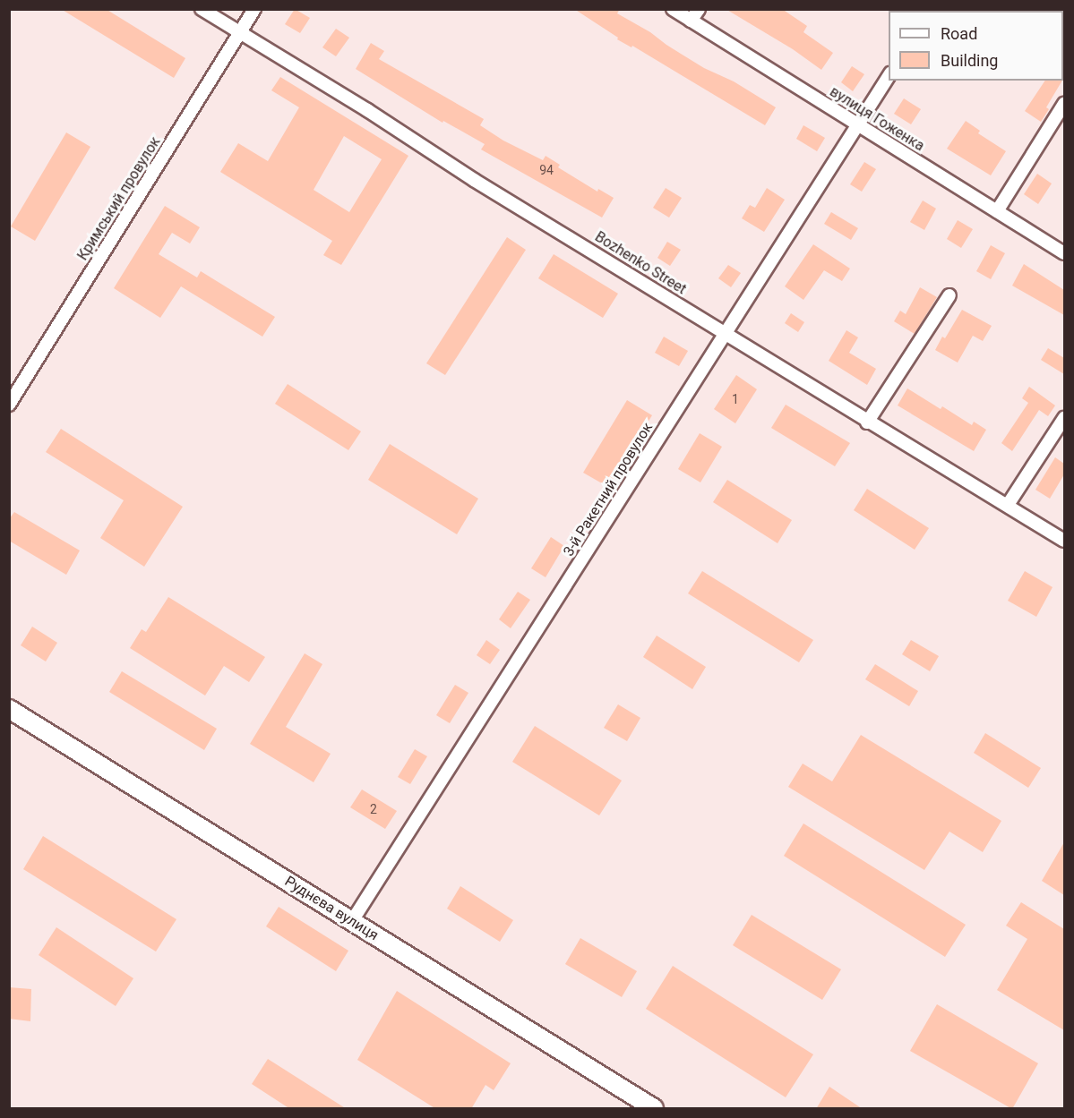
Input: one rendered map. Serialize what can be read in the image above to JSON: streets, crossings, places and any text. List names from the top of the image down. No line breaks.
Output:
{"streets":{"street":["вулиця Гоженка","Кримський провулок","Bozhenko Street","3-й Ракетний провулок","Руднєва вулиця"]},"crossings":[["вулиця Гоженка","3-й Ракетний провулок"],["Кримський провулок","Bozhenko Street"],["Bozhenko Street","3-й Ракетний провулок"],["3-й Ракетний провулок","Руднєва вулиця"]],"house_numbers":["94","1","2"],"legend":["Road","Building"]}
